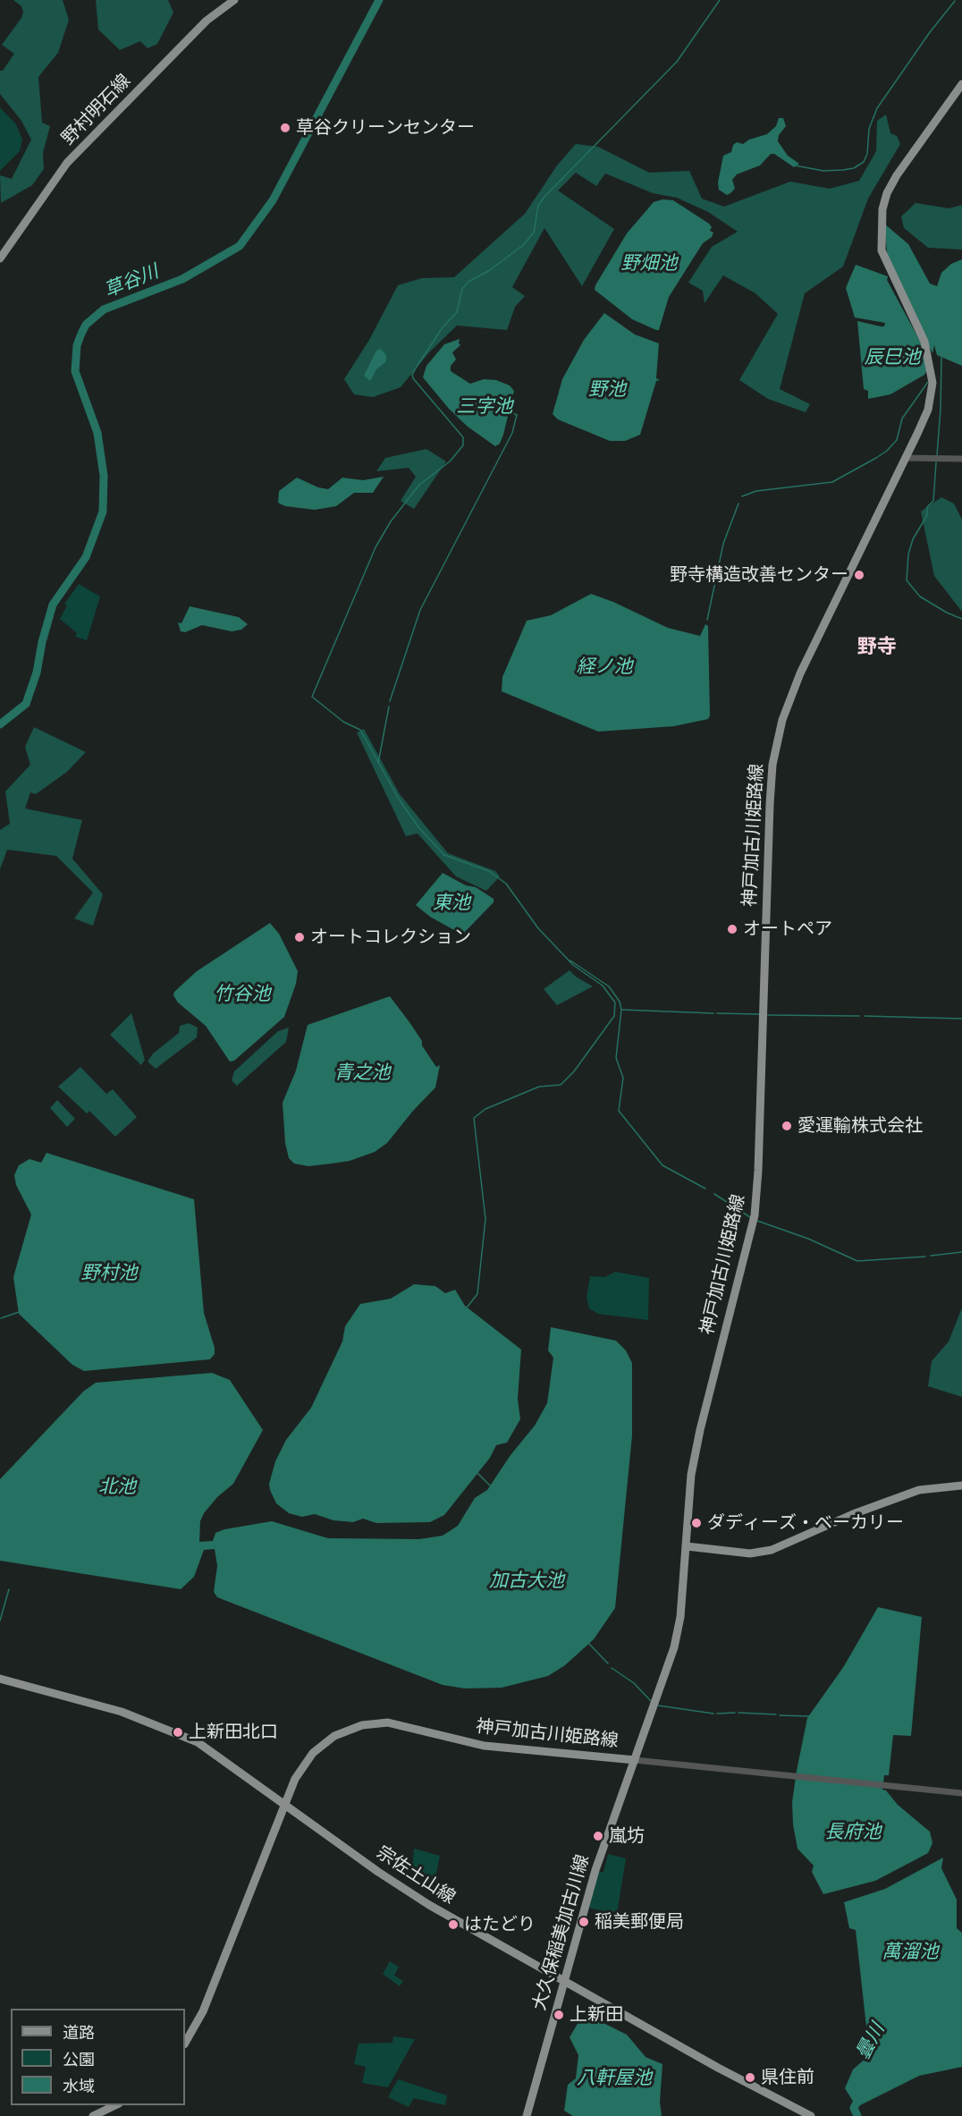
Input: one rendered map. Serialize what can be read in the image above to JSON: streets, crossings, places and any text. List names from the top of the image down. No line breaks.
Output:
{"streets":{"main road":["野村明石線","神戸加古川姫路線","宗佐土山線","大久保稲美加古川線"]},"crossings":[["神戸加古川姫路線","宗佐土山線"],["神戸加古川姫路線","大久保稲美加古川線"],["宗佐土山線","大久保稲美加古川線"]],"districts":["野寺"],"water":["野畑池","草谷川","辰巳池","野池","三字池","経ノ池","東池","竹谷池","青之池","野村池","北池","加古大池","長府池","萬溜池","曇川","八軒屋池"],"places":["草谷クリーンセンター","野寺構造改善センター","オートペア","オートコレクション","愛運輸株式会社","ダディーズ・ベーカリー","上新田北口","嵐坊","稲美郵便局","はたどり","上新田","県住前"],"legend":["道路","公園","水域"]}
